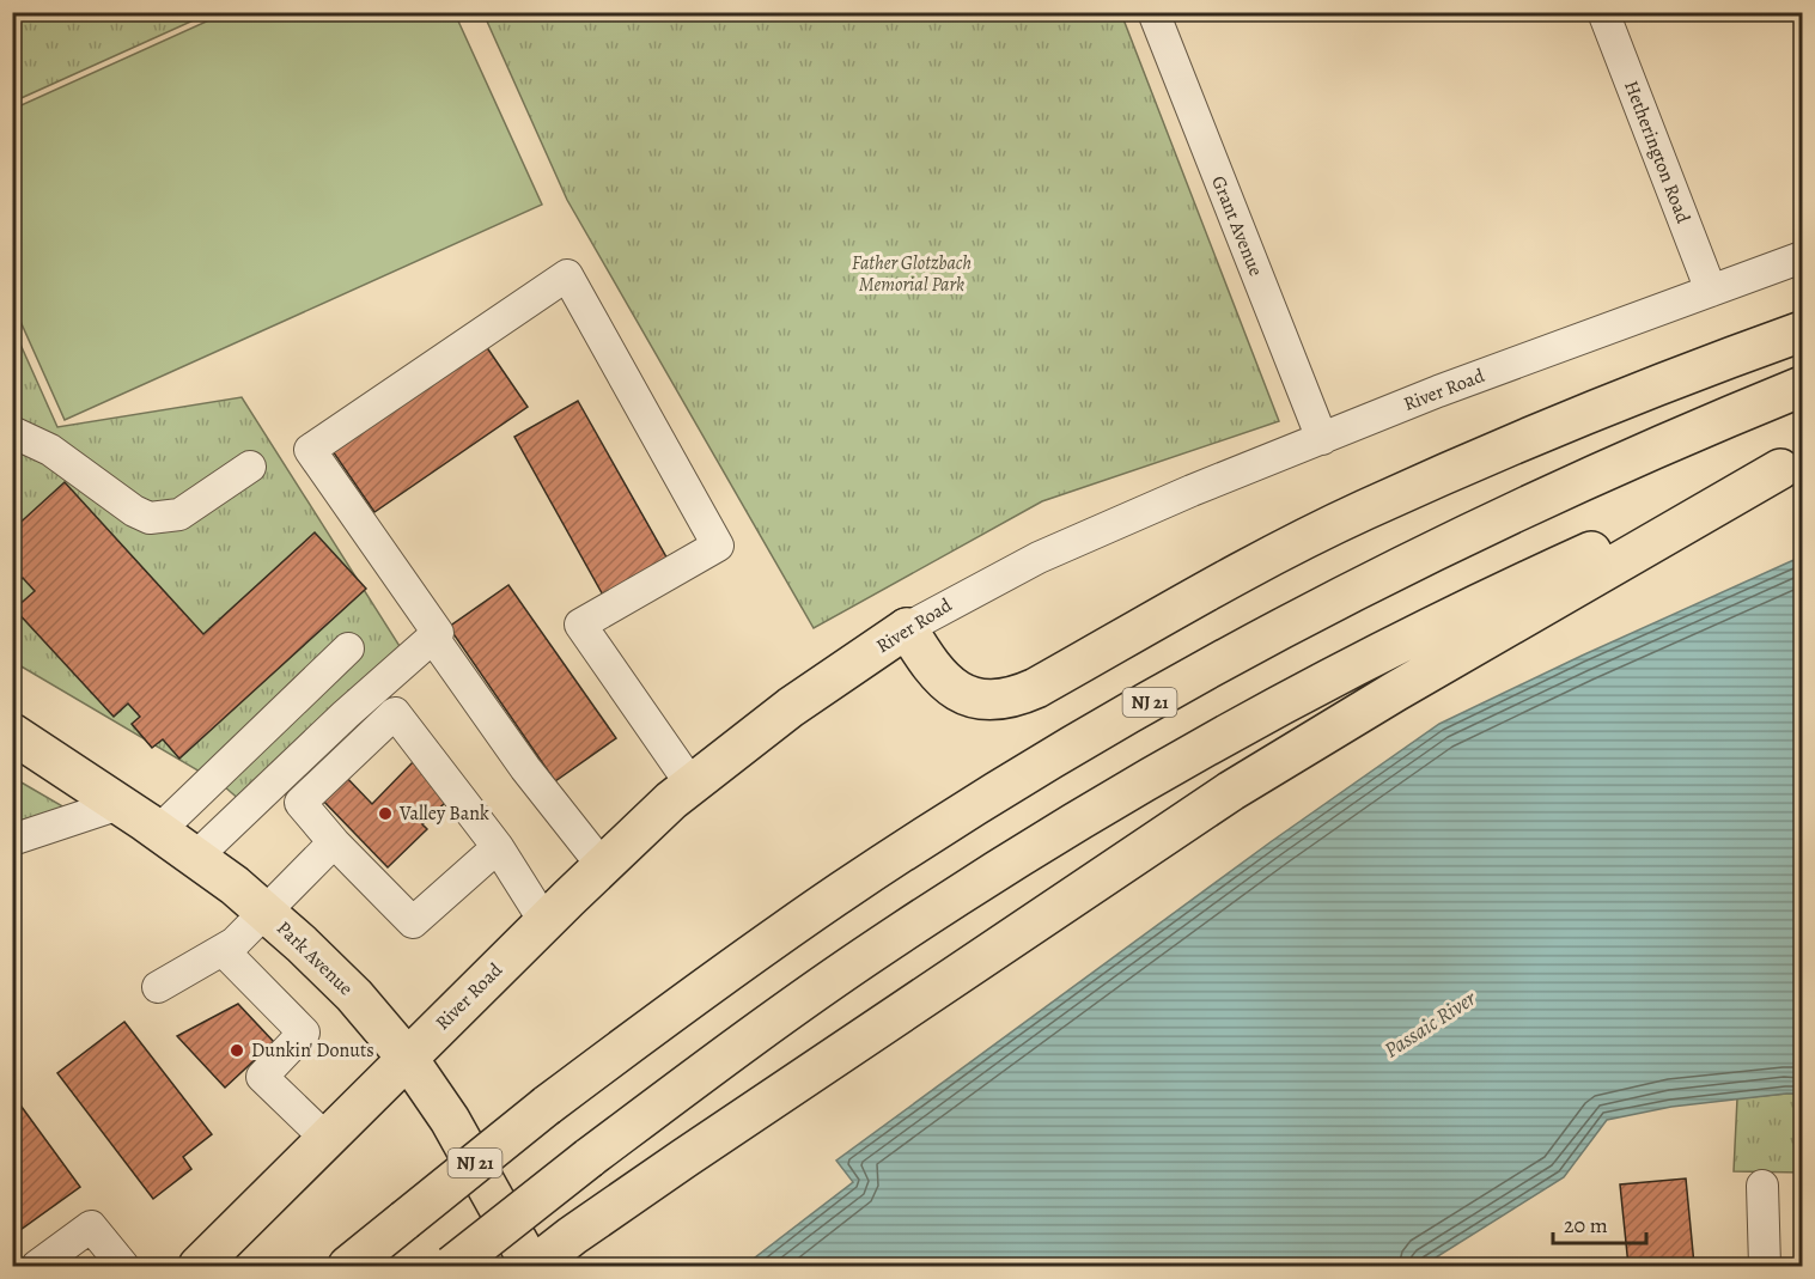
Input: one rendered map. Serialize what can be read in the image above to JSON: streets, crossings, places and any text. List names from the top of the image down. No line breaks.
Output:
{"streets":{"main road":["River Road","NJ 21","Park Avenue"],"street":["Hetherington Road","Grant Avenue"]},"crossings":[["Hetherington Road","River Road"],["Grant Avenue","River Road"],["River Road","Park Avenue"]],"water":["Passaic River"],"parks":["Father Glotzbach Memorial Park"],"places":["Valley Bank","Dunkin' Donuts"],"scale_bar":"20 m"}
